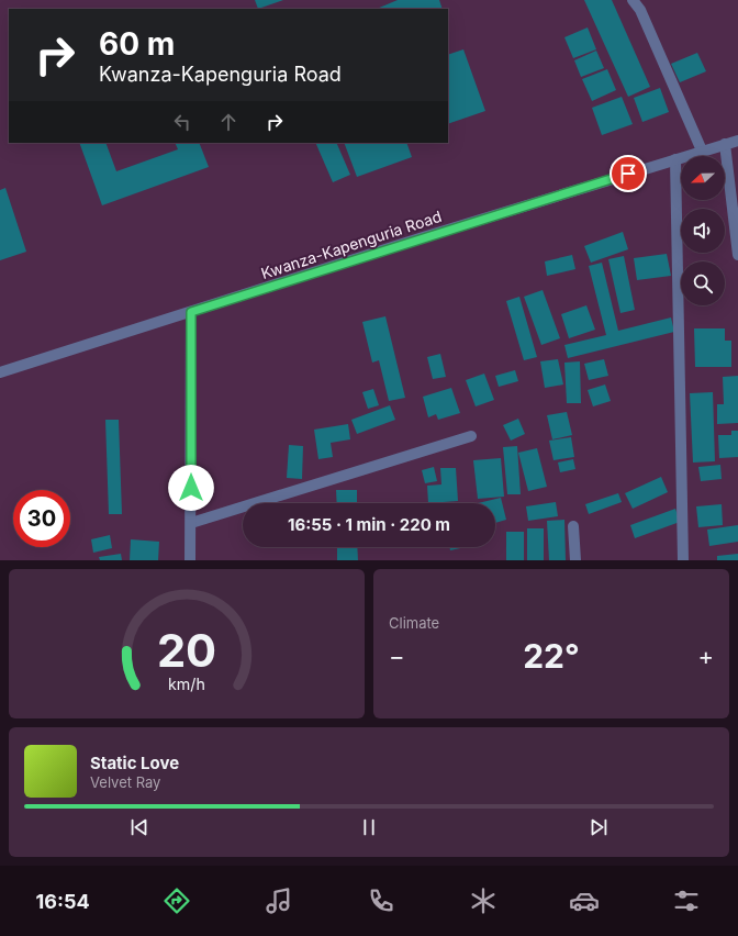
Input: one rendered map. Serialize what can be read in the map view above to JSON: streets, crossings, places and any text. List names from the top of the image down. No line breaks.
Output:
{"streets":{"street":["Kwanza-Kapenguria Road"]},"north":"left","page":{"turn":["60 m","Kwanza-Kapenguria Road"],"limit":"30","trip":"16:55 · 1 min · 220 m","tile":"Climate","heat":["−","22°","+"],"song":["Static Love","Velvet Ray"],"tabs":"16:54","gauge":["20","km/h"]}}
